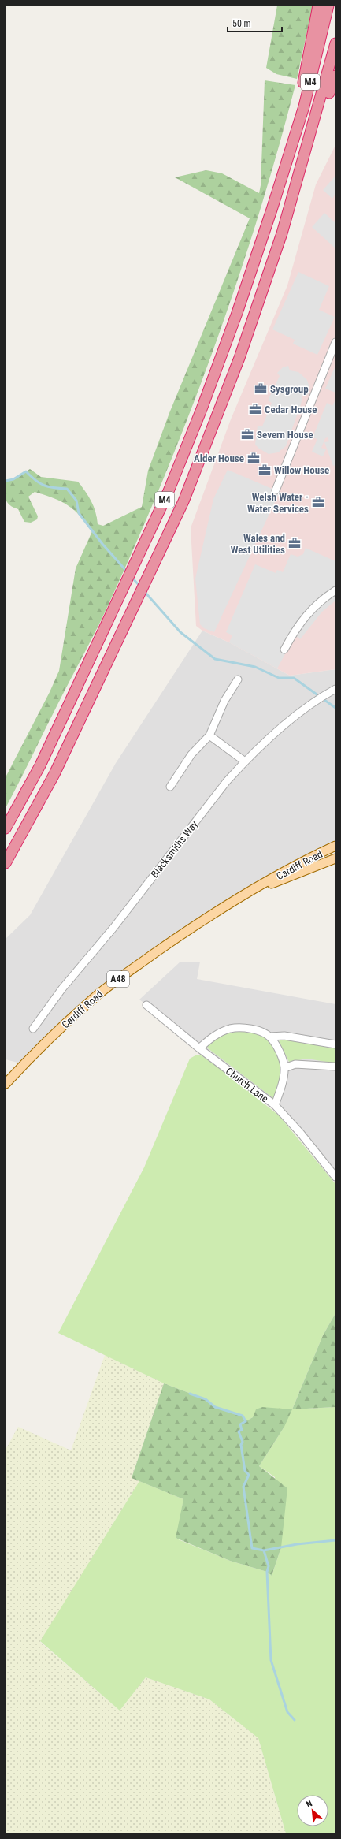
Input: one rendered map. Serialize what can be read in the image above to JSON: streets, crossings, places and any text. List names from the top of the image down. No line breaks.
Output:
{"streets":{"highway":["M4"],"main road":["Cardiff Road","A48"],"street":["Blacksmiths Way","Church Lane"]},"places":{"office":["Sysgroup","Cedar House","Severn House","Alder House","Willow House","Welsh Water - Water Services","Wales and West Utilities"]},"scale_bar":"50 m","north":"top left"}
